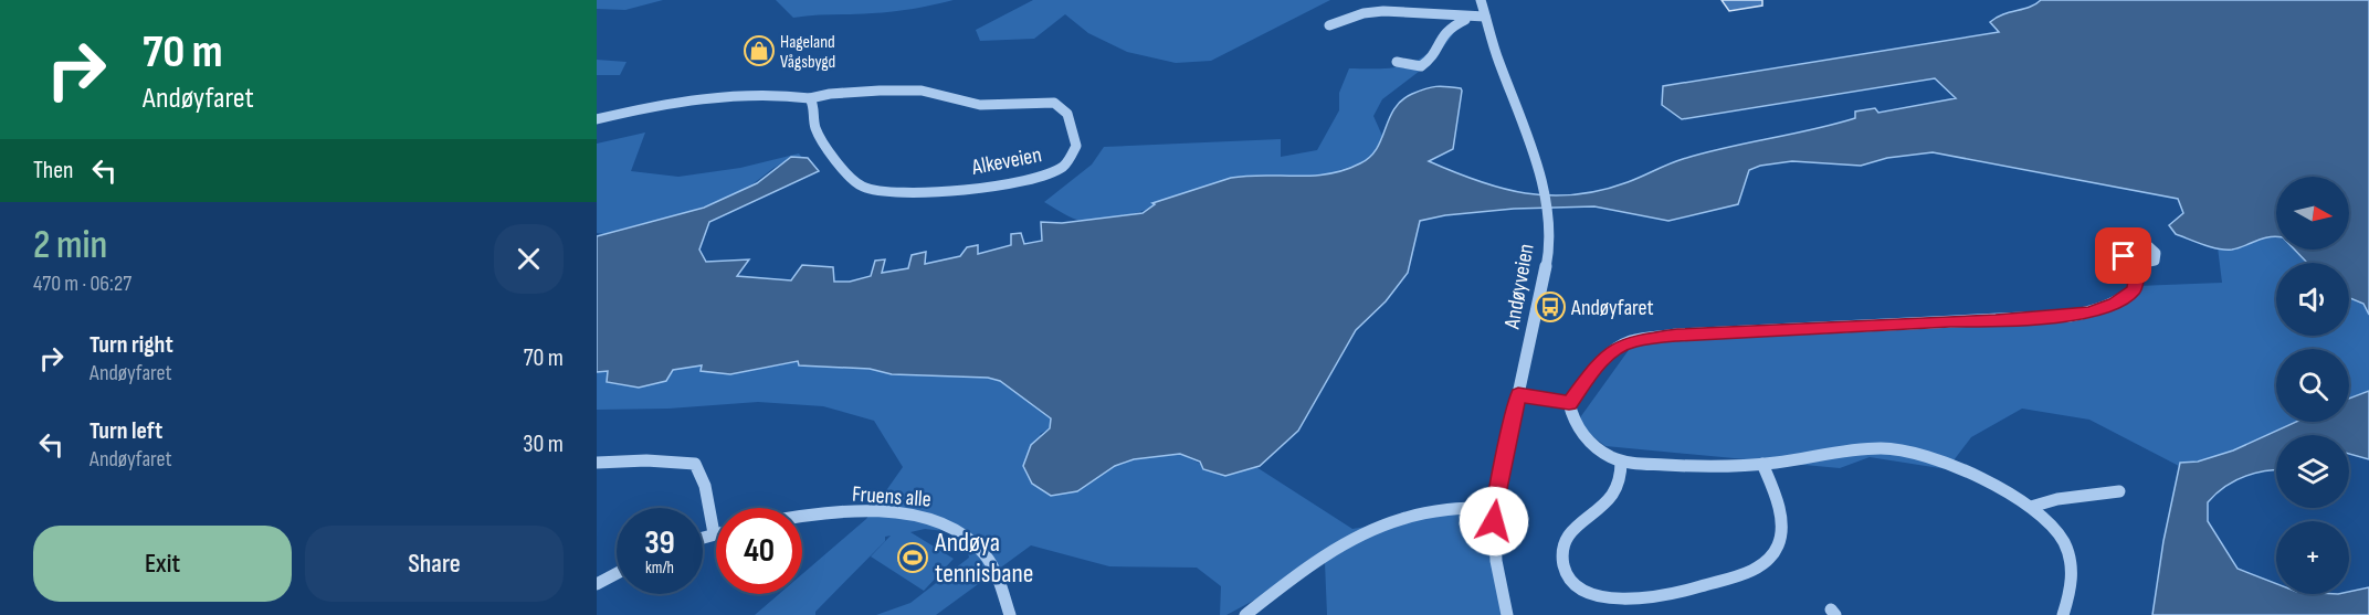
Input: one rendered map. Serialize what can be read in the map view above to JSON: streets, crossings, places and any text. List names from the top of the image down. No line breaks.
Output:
{"streets":{"street":["Alkeveien","Andøyveien","Fruens alle"]},"places":{"shop":["Hageland Vågsbygd"],"bus stop":["Andøyfaret"],"sports":["Andøya tennisbane"]},"north":"right","page":{"turn":["70 m","Andøyfaret"],"then":"Then","map_buttons":"+","heading":["2 min","470 m · 06:27"],"list":[{"name":"Turn right","note":"Andøyfaret","value":"70 m"},{"name":"Turn left","note":"Andøyfaret","value":"30 m"}],"speed":"39 km/h","limit":"40","buttons":["Exit","Share"]}}
